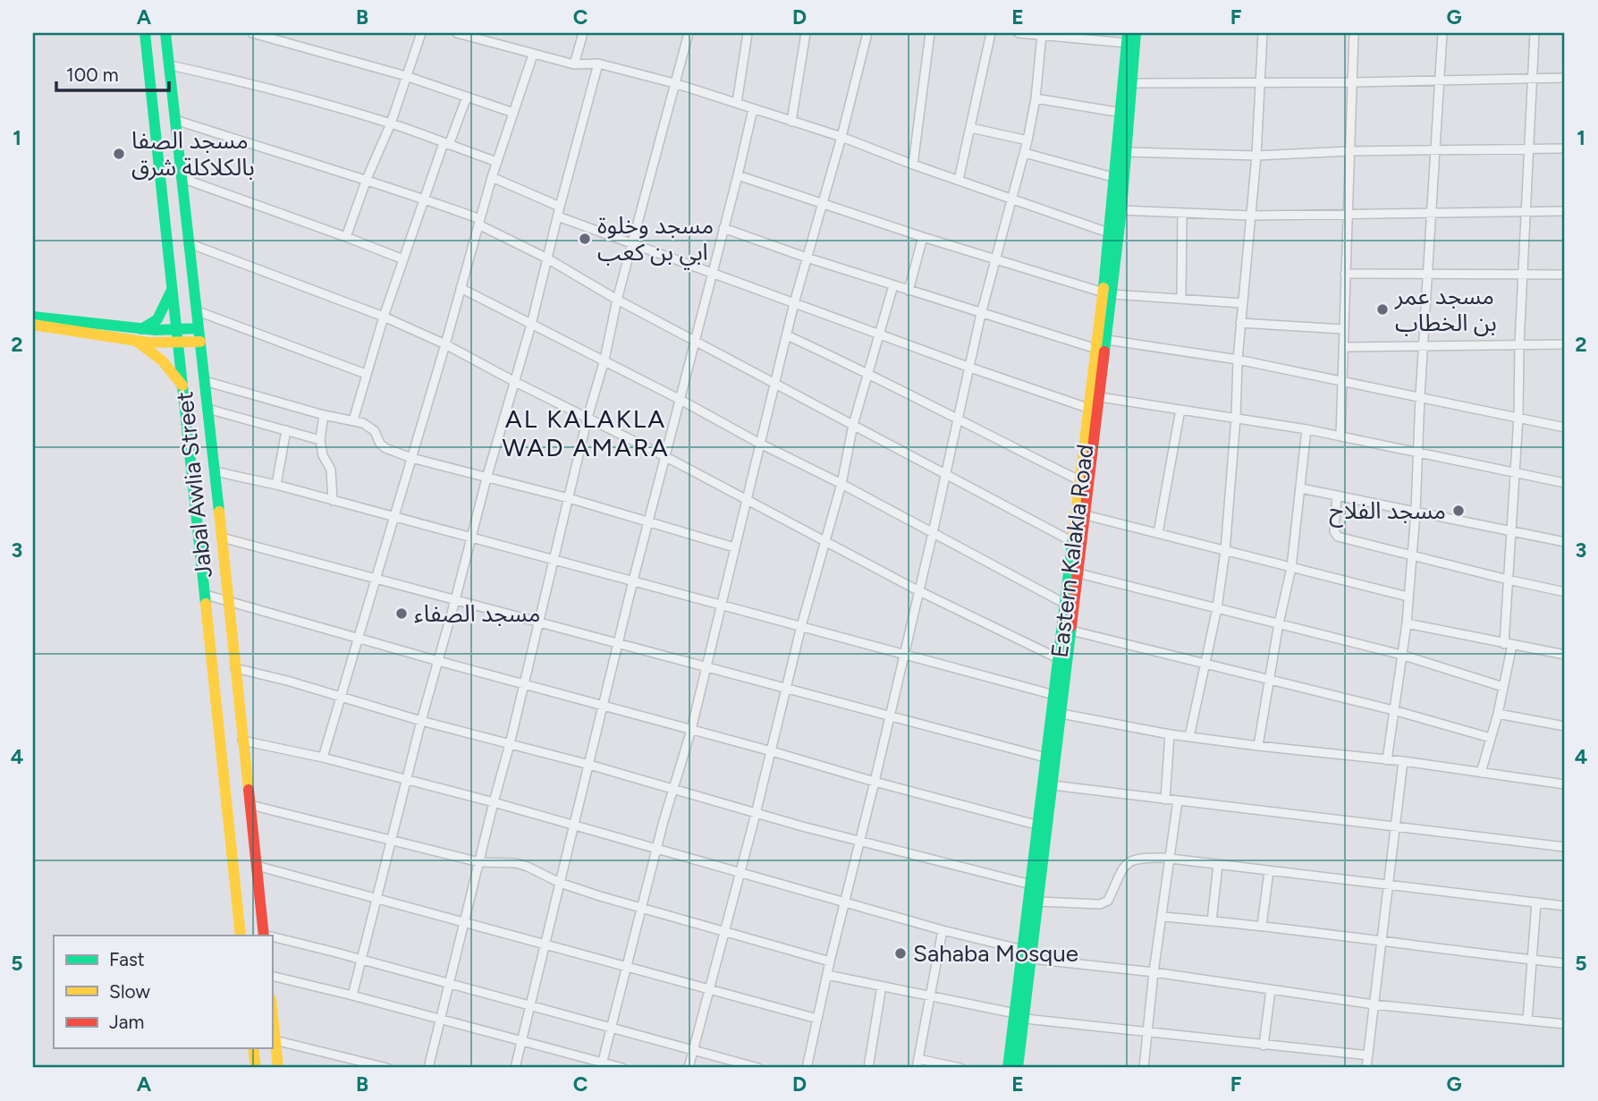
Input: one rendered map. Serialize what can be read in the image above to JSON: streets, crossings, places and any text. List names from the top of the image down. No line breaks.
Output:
{"streets":{"main road":["Jabal Awlia Street","Eastern Kalakla Road"]},"districts":["AL KALAKLA WAD AMARA"],"places":["مسجد الصفا بالكلاكلة شرق","مسجد وخلوة ابي بن كعب","مسجد عمر بن الخطاب","مسجد الفلاح","مسجد الصفاء","Sahaba Mosque"],"legend":["Fast","Slow","Jam"],"scale_bar":"100 m","grid":{"columns":["A","B","C","D","E","F","G"],"rows":["1","2","3","4","5"]}}
